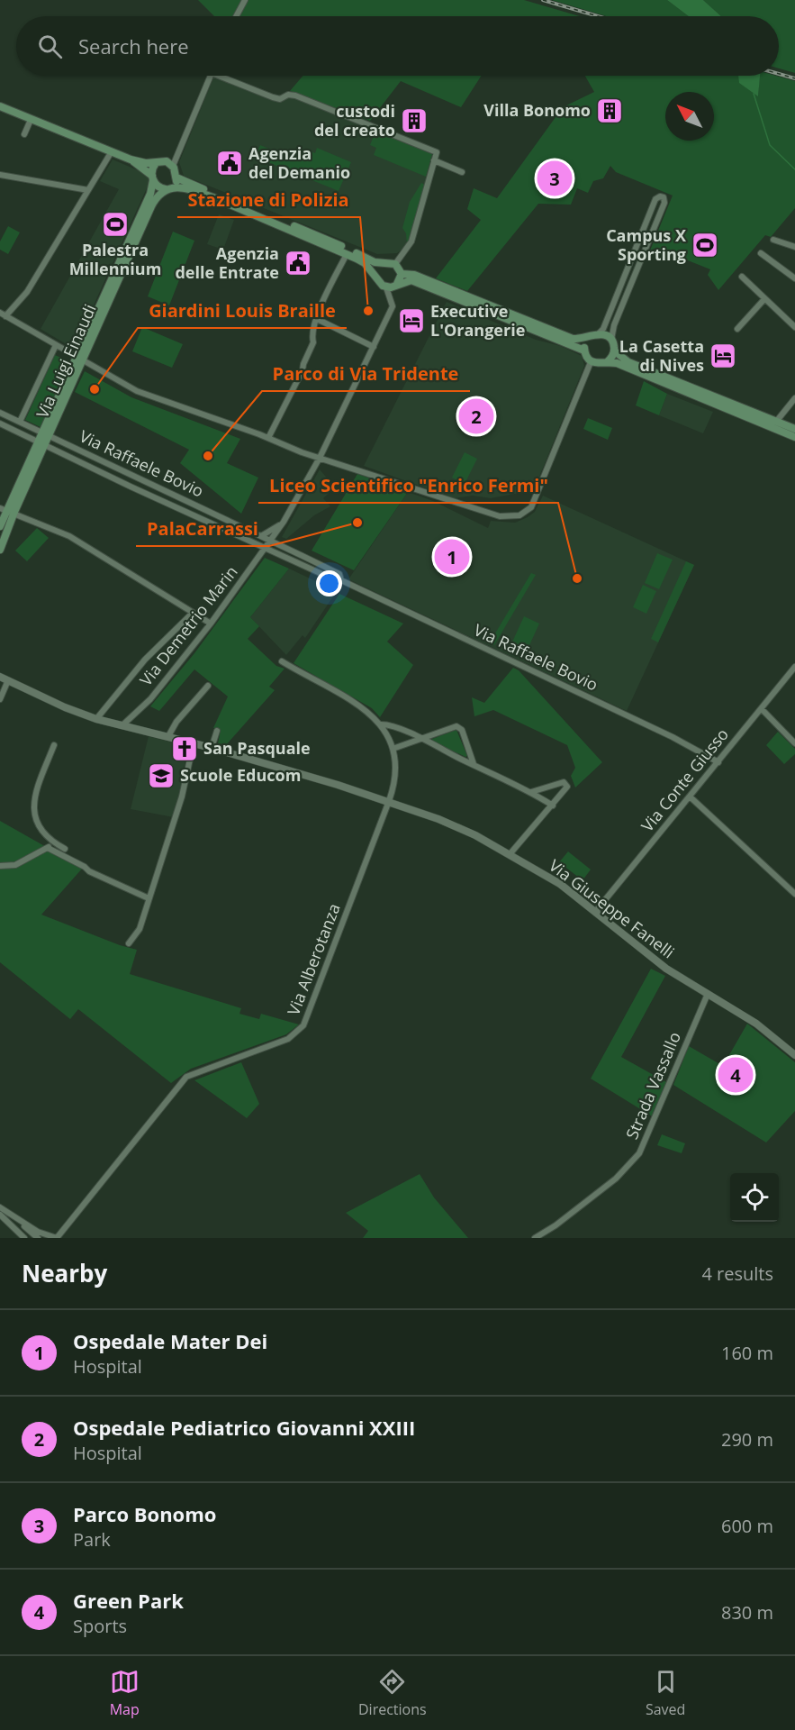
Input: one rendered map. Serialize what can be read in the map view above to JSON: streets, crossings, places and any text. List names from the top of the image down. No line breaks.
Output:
{"streets":{"main road":["Via Luigi Einaudi"],"street":["Via Raffaele Bovio","Via Demetrio Marin","Via Conte Giusso","Via Giuseppe Fanelli","Via Alberotanza","Strada Vassallo"]},"crossings":[["Via Luigi Einaudi","Via Raffaele Bovio"],["Via Raffaele Bovio","Via Demetrio Marin"],["Via Raffaele Bovio","Via Conte Giusso"],["Via Demetrio Marin","Via Giuseppe Fanelli"],["Via Conte Giusso","Via Giuseppe Fanelli"],["Via Giuseppe Fanelli","Via Alberotanza"],["Via Giuseppe Fanelli","Strada Vassallo"]],"places":{"building":["Villa Bonomo","custodi del creato"],"public building":["Agenzia del Demanio","Agenzia delle Entrate"],"sports":["Palestra Millennium","Campus X Sporting"],"other":["Stazione di Polizia","Giardini Louis Braille","Parco di Via Tridente","PalaCarrassi","Liceo Scientifico \"Enrico Fermi\""],"hotel":["Executive L'Orangerie","La Casetta di Nives"],"church":["San Pasquale"],"school or university":["Scuole Educom"]},"north":"top left","page":{"search":"Search here","pins":["3","2","1","4"],"heading":["Nearby","4 results"],"list":[{"mark":"1","name":"Ospedale Mater Dei","note":"Hospital","value":"160 m"},{"mark":"2","name":"Ospedale Pediatrico Giovanni XXIII","note":"Hospital","value":"290 m"},{"mark":"3","name":"Parco Bonomo","note":"Park","value":"600 m"},{"mark":"4","name":"Green Park","note":"Sports","value":"830 m"}],"nav":["Map","Directions","Saved"]}}
